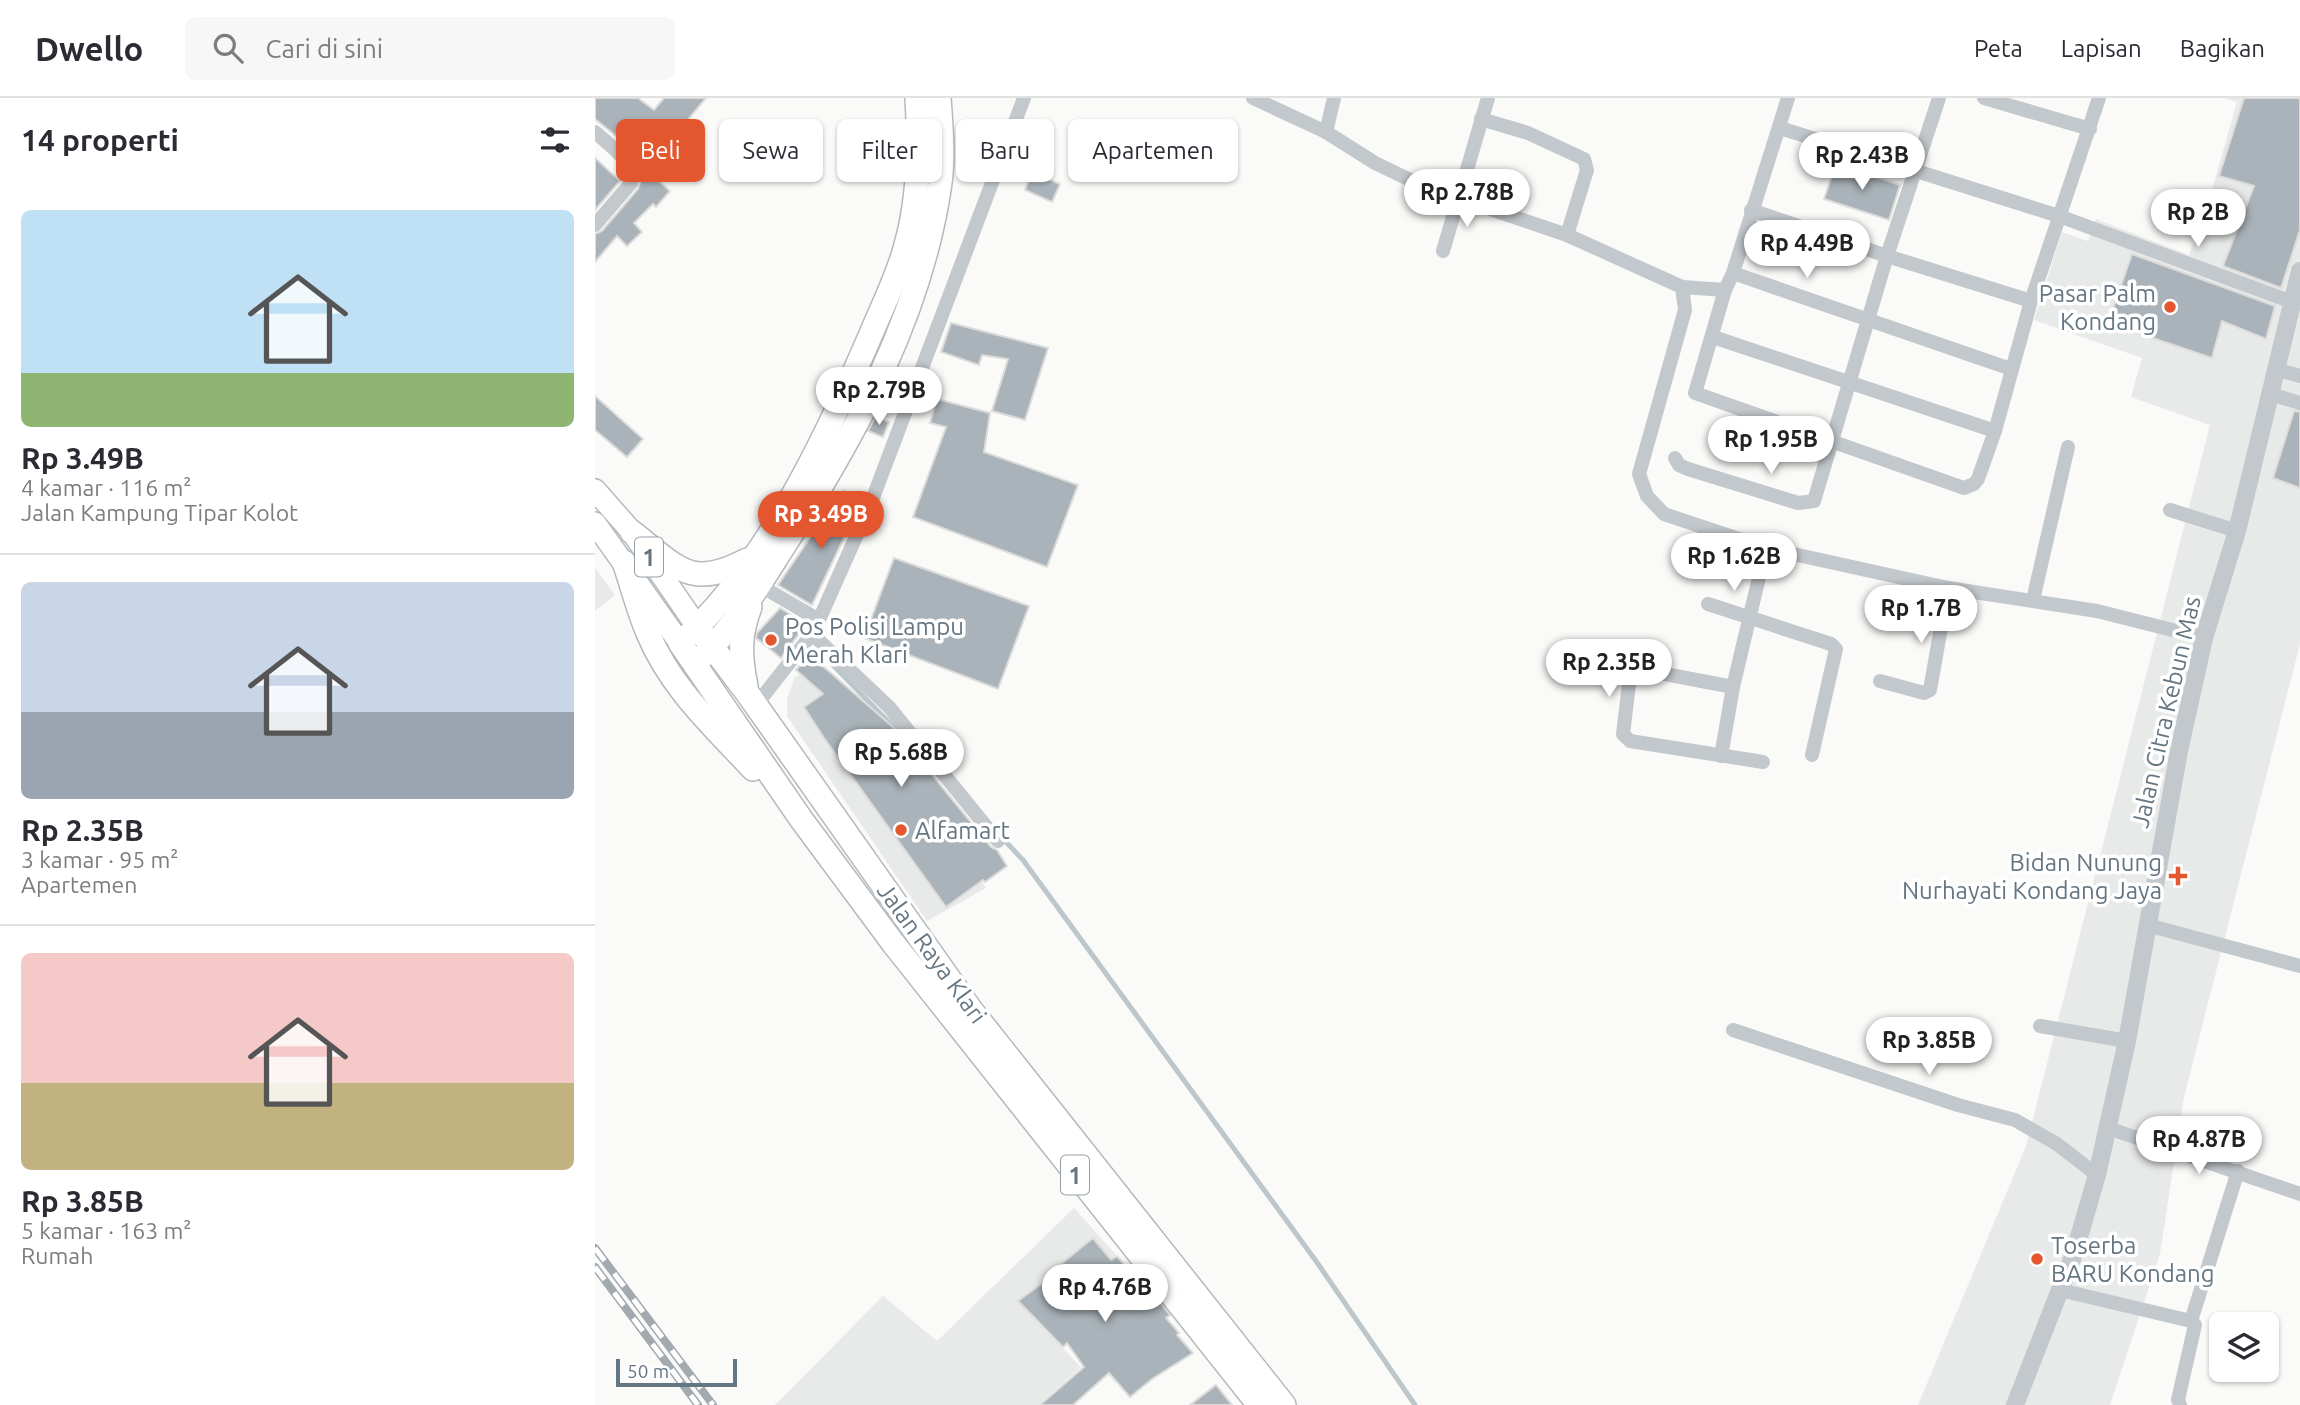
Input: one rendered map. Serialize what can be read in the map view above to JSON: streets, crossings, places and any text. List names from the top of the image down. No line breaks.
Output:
{"streets":{"highway":["1","Jalan Raya Klari"],"street":["Jalan Citra Kebun Mas"]},"places":{"other":["Pasar Palm Kondang","Pos Polisi Lampu Merah Klari","Alfamart","Toserba BARU Kondang"],"health":["Bidan Nunung Nurhayati Kondang Jaya"]},"scale_bar":"50 m","page":{"header":"Dwello","search":"Cari di sini","nav":["Peta","Lapisan","Bagikan"],"heading":"14 properti","chip":["Beli","Sewa","Filter","Baru","Apartemen"],"price":["Rp 2.43B","Rp 2.78B","Rp 2B","Rp 4.49B","Rp 2.79B","Rp 1.95B","Rp 3.49B","Rp 1.62B","Rp 1.7B","Rp 2.35B","Rp 5.68B","Rp 3.85B","Rp 4.87B","Rp 4.76B"],"list":[{"name":"Rp 3.49B","note":"4 kamar · 116 m² · Jalan Kampung Tipar Kolot"},{"name":"Rp 2.35B","note":"3 kamar · 95 m² · Apartemen"},{"name":"Rp 3.85B","note":"5 kamar · 163 m² · Rumah"}],"scale":"50 m"}}
